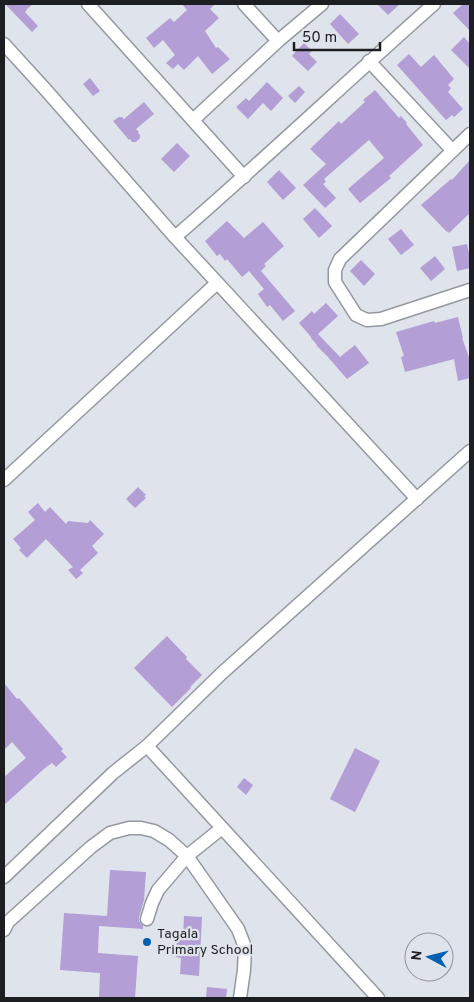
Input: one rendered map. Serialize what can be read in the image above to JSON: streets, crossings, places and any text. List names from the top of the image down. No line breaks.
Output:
{"places":["Tagala Primary School"],"scale_bar":"50 m","north":"left"}
